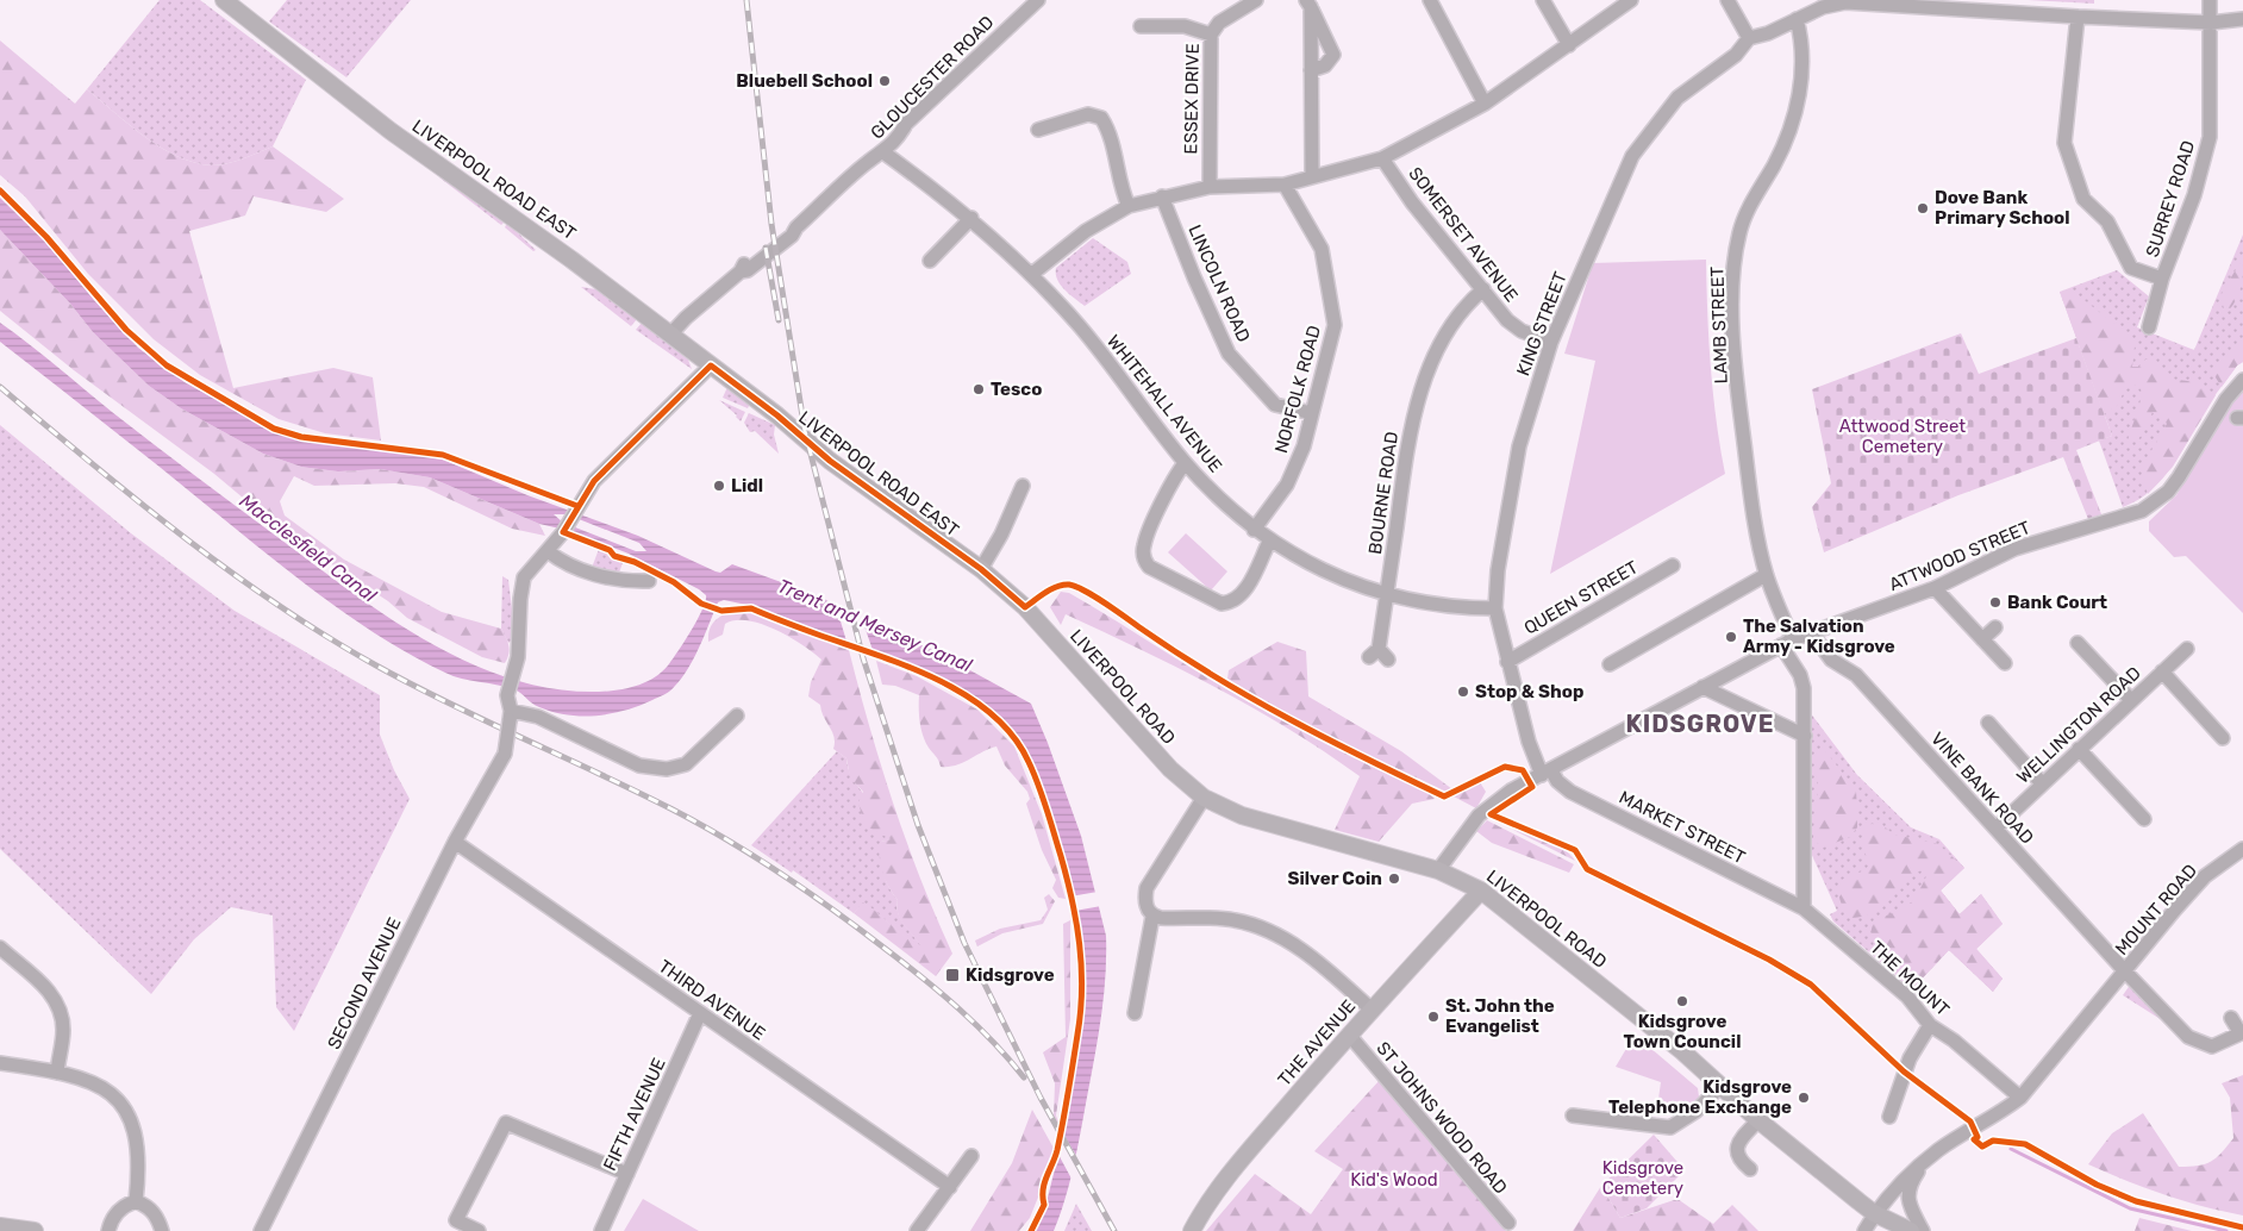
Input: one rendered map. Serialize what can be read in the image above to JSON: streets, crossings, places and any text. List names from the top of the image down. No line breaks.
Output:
{"streets":{"main road":["LIVERPOOL ROAD EAST","LIVERPOOL ROAD","THE AVENUE"],"street":["GLOUCESTER ROAD","ESSEX DRIVE","SURREY ROAD","SOMERSET AVENUE","LINCOLN ROAD","KING STREET","LAMB STREET","NORFOLK ROAD","WHITEHALL AVENUE","BOURNE ROAD","ATTWOOD STREET","QUEEN STREET","WELLINGTON ROAD","VINE BANK ROAD","MARKET STREET","MOUNT ROAD","THE MOUNT","SECOND AVENUE","THIRD AVENUE","FIFTH AVENUE","ST JOHNS WOOD ROAD"]},"crossings":[["GLOUCESTER ROAD","LIVERPOOL ROAD EAST"],["GLOUCESTER ROAD","WHITEHALL AVENUE"],["LIVERPOOL ROAD EAST","LIVERPOOL ROAD"],["SURREY ROAD","KING STREET"],["SOMERSET AVENUE","KING STREET"],["SOMERSET AVENUE","BOURNE ROAD"],["LINCOLN ROAD","NORFOLK ROAD"],["KING STREET","LAMB STREET"],["KING STREET","WHITEHALL AVENUE"],["KING STREET","ATTWOOD STREET"],["KING STREET","QUEEN STREET"],["KING STREET","MARKET STREET"],["LAMB STREET","ATTWOOD STREET"],["LAMB STREET","MARKET STREET"],["LAMB STREET","THE MOUNT"],["NORFOLK ROAD","WHITEHALL AVENUE"],["WHITEHALL AVENUE","BOURNE ROAD"],["ATTWOOD STREET","LIVERPOOL ROAD"],["ATTWOOD STREET","VINE BANK ROAD"],["ATTWOOD STREET","MARKET STREET"],["LIVERPOOL ROAD","THE AVENUE"],["WELLINGTON ROAD","VINE BANK ROAD"],["VINE BANK ROAD","MOUNT ROAD"],["MARKET STREET","THE MOUNT"],["SECOND AVENUE","THIRD AVENUE"],["THIRD AVENUE","FIFTH AVENUE"],["THE AVENUE","ST JOHNS WOOD ROAD"]],"districts":["KIDSGROVE"],"water":["Macclesfield Canal","Trent and Mersey Canal"],"parks":["Attwood Street Cemetery","Kidsgrove Cemetery","Kid's Wood"],"places":{"other":["Bluebell School","Dove Bank Primary School","Tesco","Lidl","Bank Court","The Salvation Army - Kidsgrove","Stop & Shop","Silver Coin","Kidsgrove Town Council","St. John the Evangelist","Kidsgrove Telephone Exchange"],"transit":["Kidsgrove"]}}
